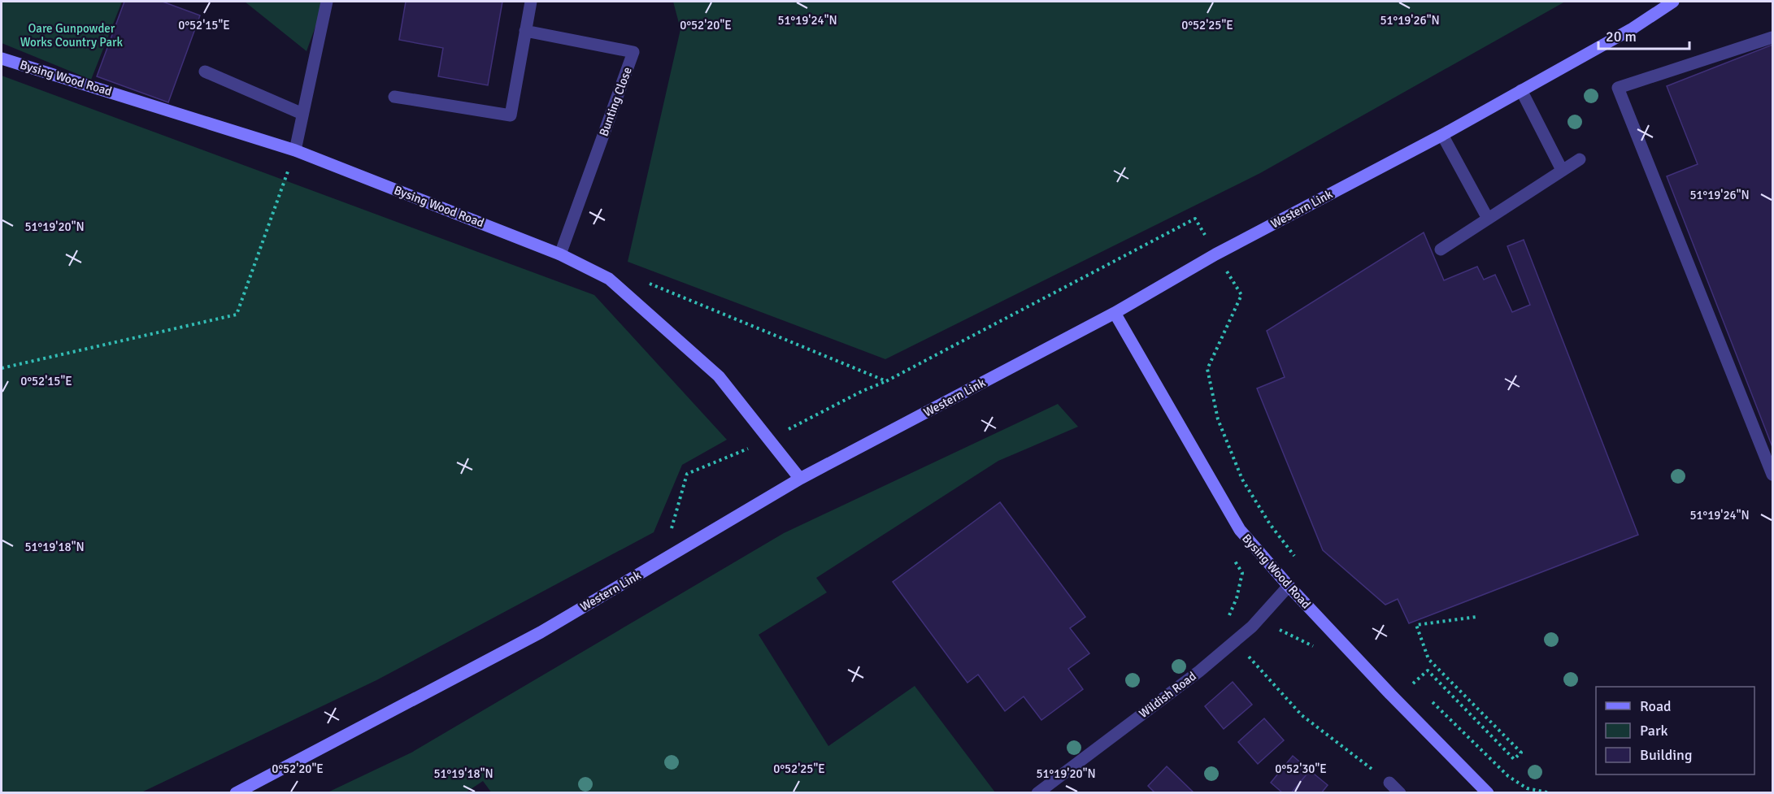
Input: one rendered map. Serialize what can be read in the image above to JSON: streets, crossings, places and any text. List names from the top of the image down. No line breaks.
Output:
{"streets":{"main road":["Bysing Wood Road","Western Link"],"street":["Bunting Close","Wildish Road"]},"crossings":[["Bysing Wood Road","Bunting Close"],["Bysing Wood Road","Western Link"],["Bysing Wood Road","Wildish Road"]],"parks":["Oare Gunpowder Works Country Park"],"legend":["Road","Park","Building"],"scale_bar":"20 m","coordinates":["51°19'26\"N","51°19'24\"N","0°52'15\"E","0°52'20\"E","0°52'25\"E","51°19'20\"N","51°19'18\"N","0°52'30\"E"]}
